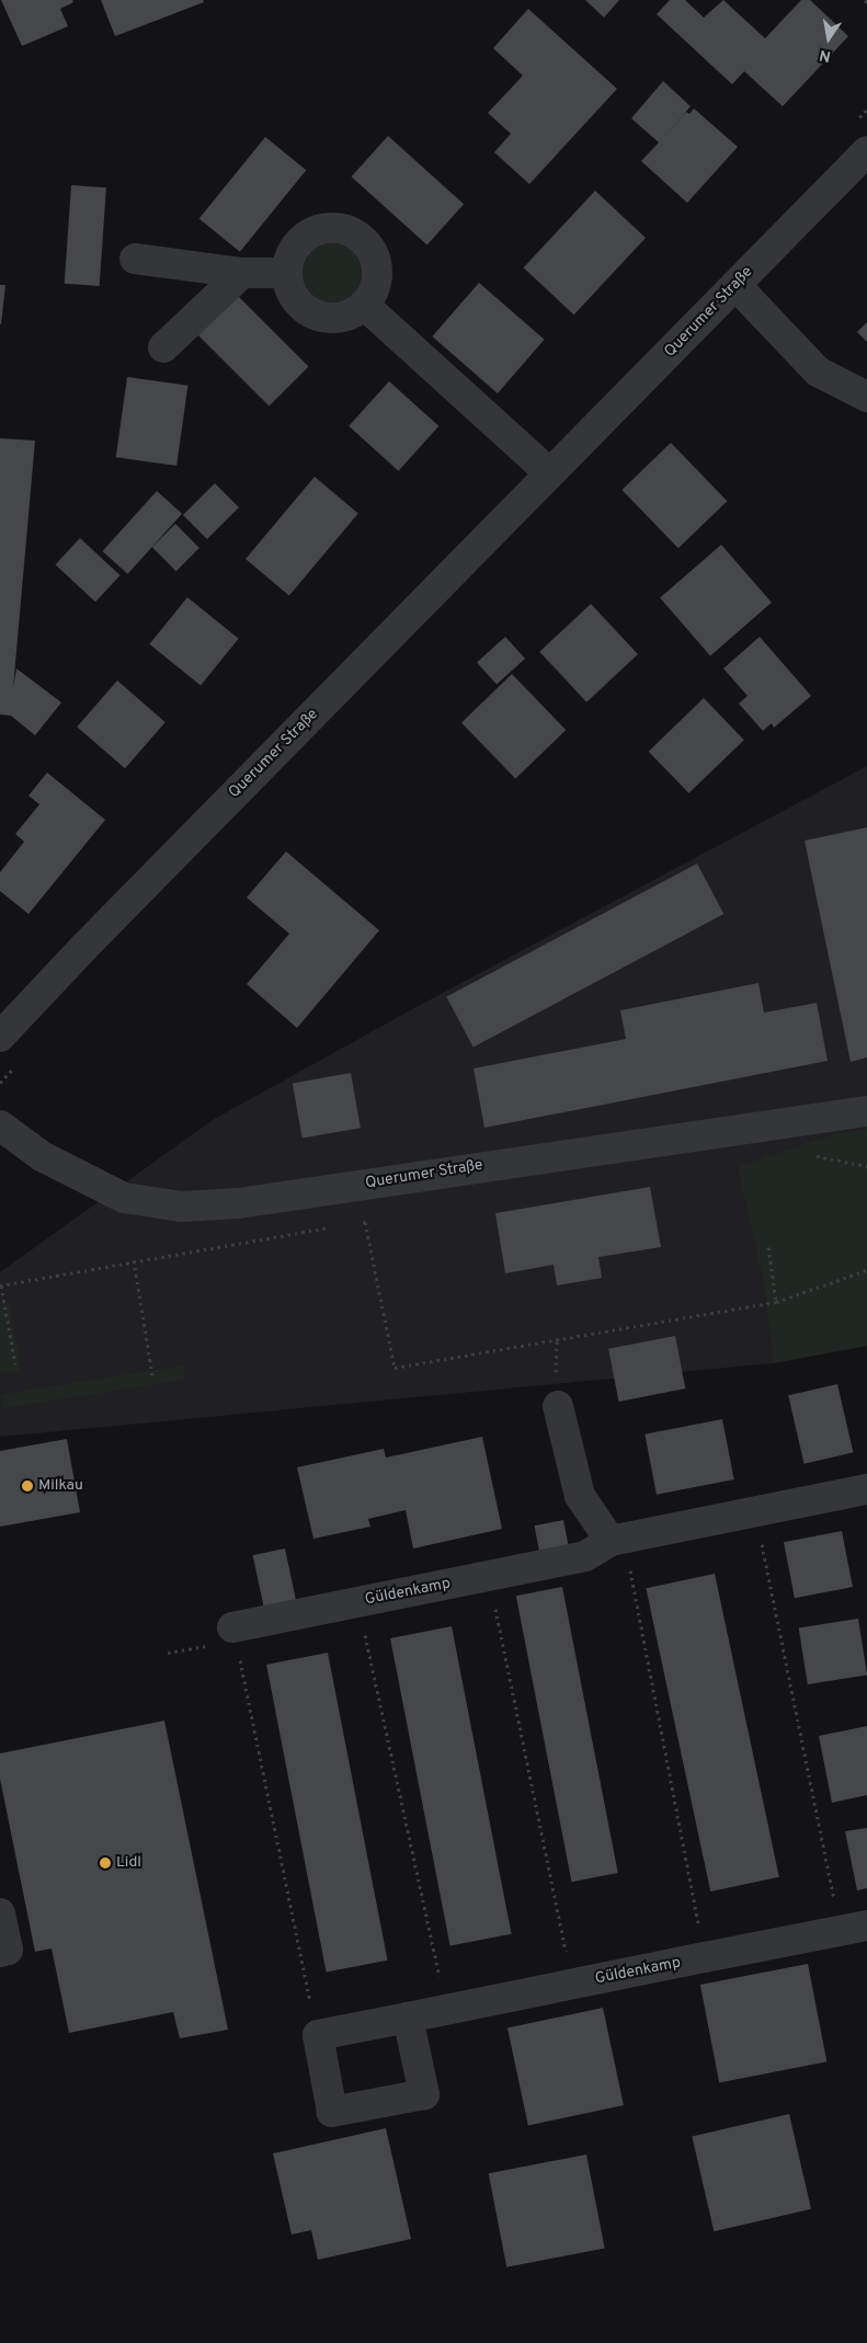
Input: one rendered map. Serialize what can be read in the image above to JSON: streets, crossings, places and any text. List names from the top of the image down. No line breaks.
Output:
{"streets":{"street":["Querumer Straße","Güldenkamp"]},"places":["Milkau","Lidl"],"north":"bottom"}
